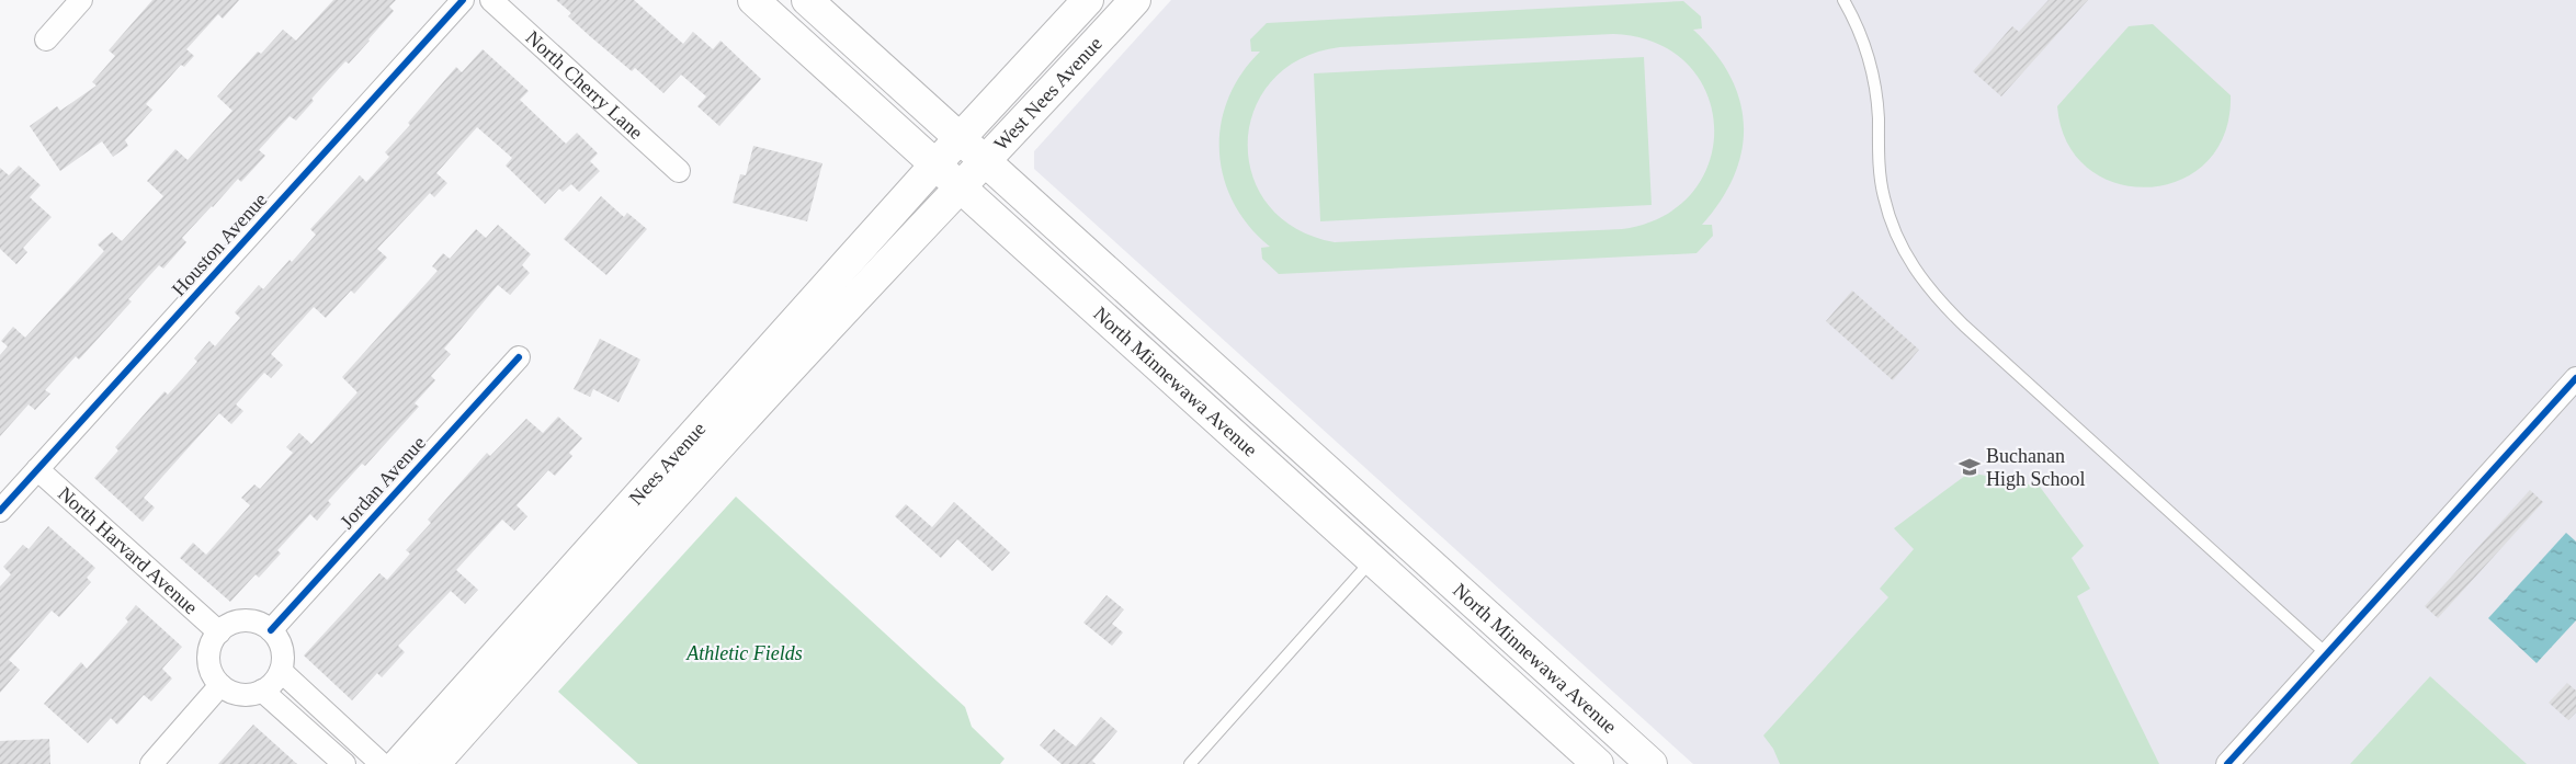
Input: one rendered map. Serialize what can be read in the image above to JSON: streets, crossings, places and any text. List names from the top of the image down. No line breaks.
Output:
{"streets":{"main road":["West Nees Avenue","North Minnewawa Avenue","Nees Avenue"],"street":["North Cherry Lane","Houston Avenue","Jordan Avenue","North Harvard Avenue"]},"crossings":[["West Nees Avenue","North Minnewawa Avenue"],["West Nees Avenue","Nees Avenue"],["Houston Avenue","North Harvard Avenue"],["North Minnewawa Avenue","Nees Avenue"],["Jordan Avenue","North Harvard Avenue"]],"parks":["Athletic Fields"],"places":{"school or university":["Buchanan High School"]}}
